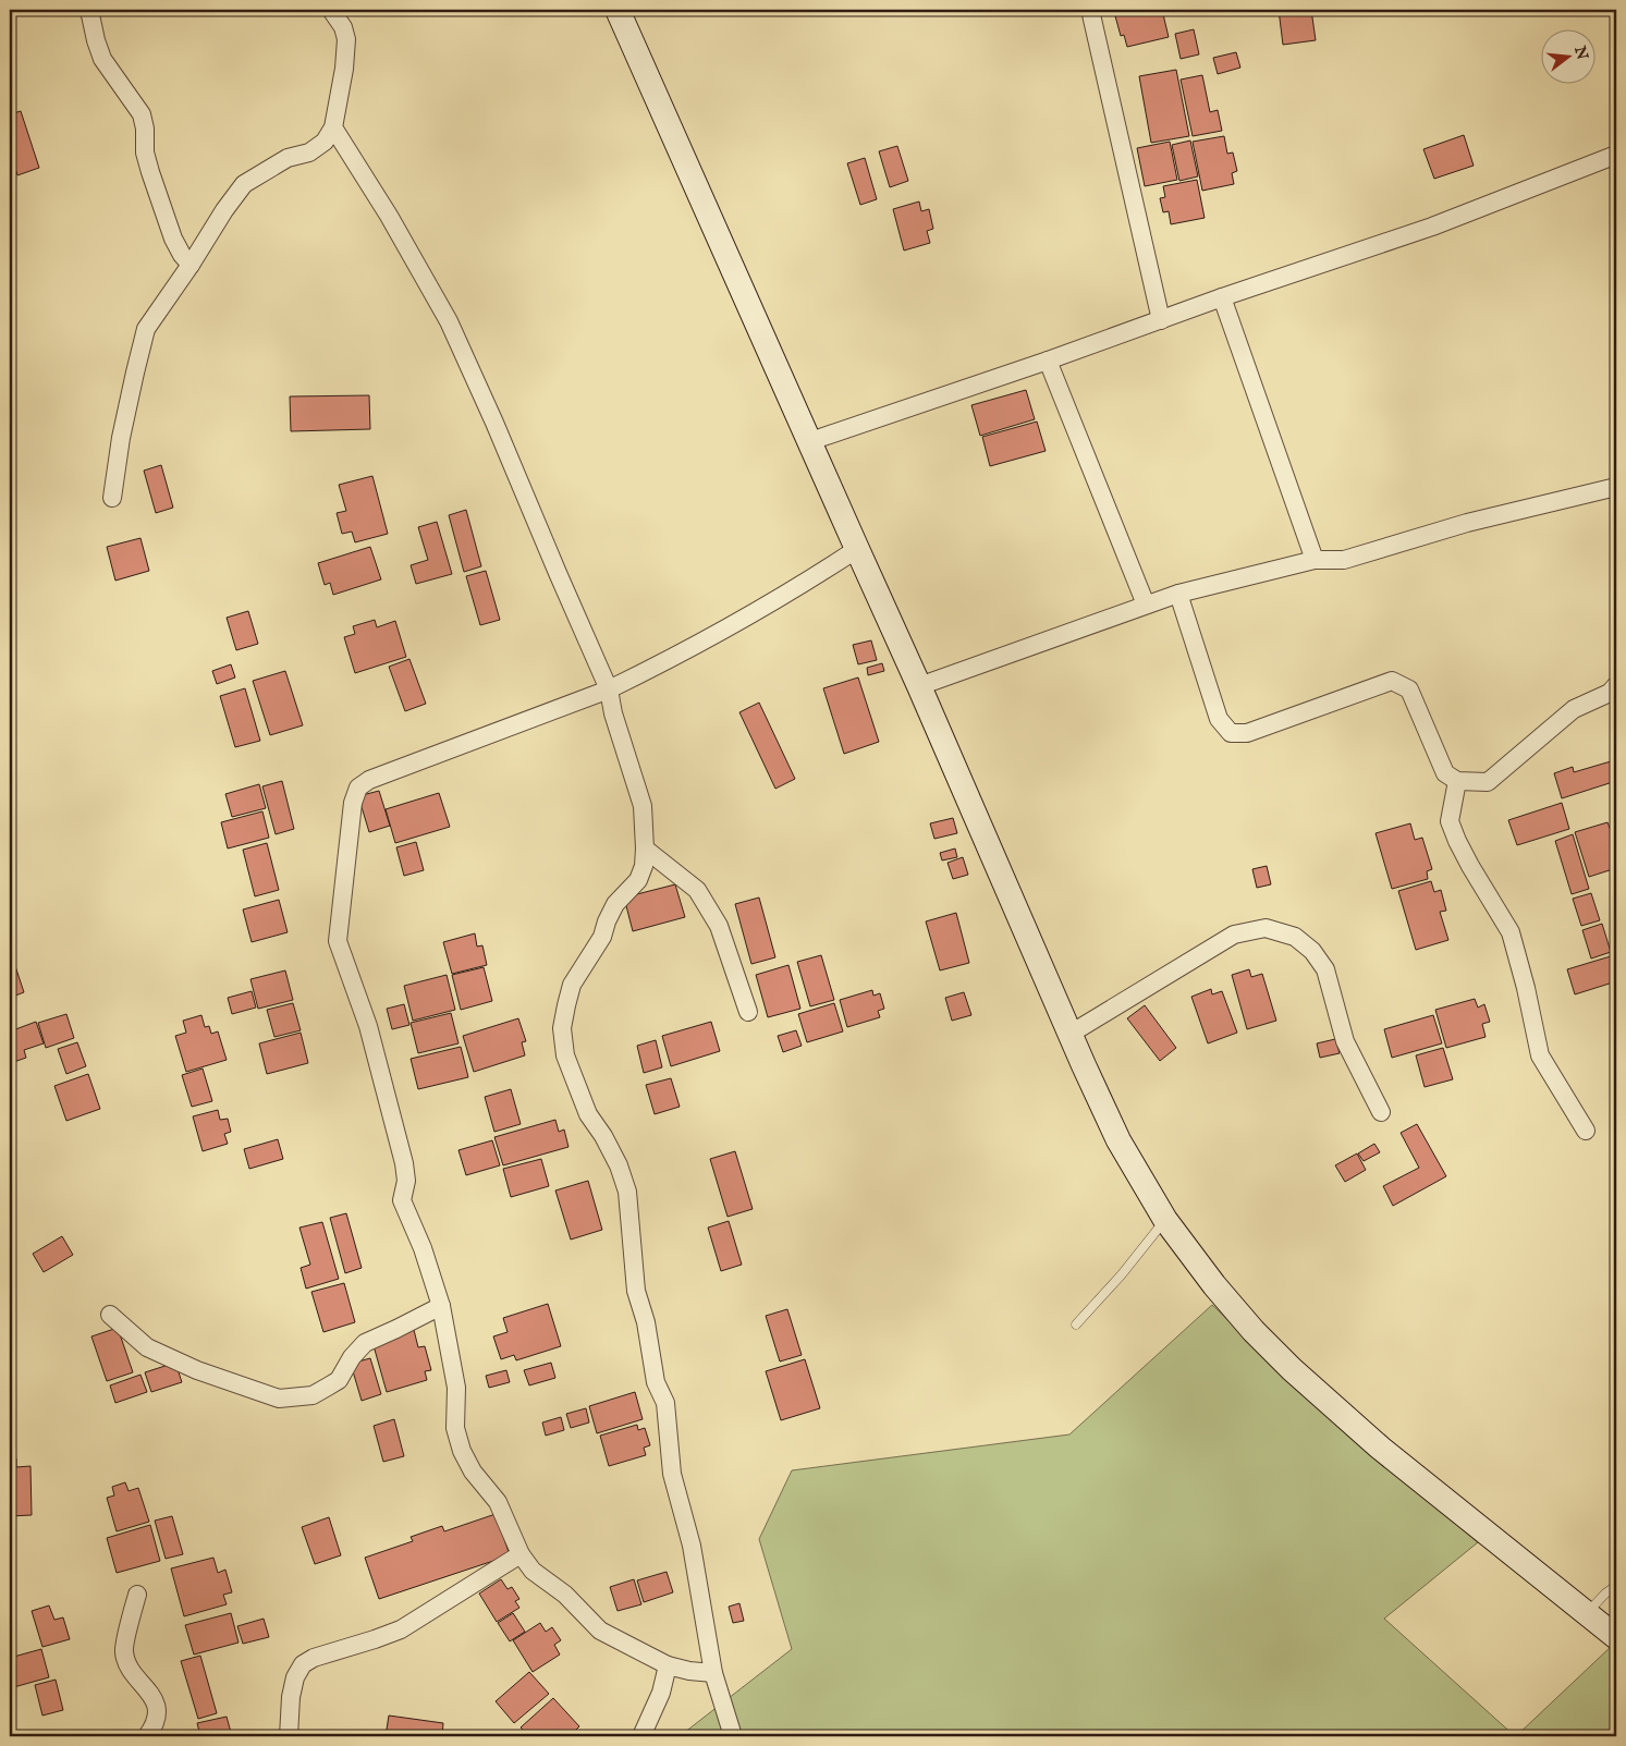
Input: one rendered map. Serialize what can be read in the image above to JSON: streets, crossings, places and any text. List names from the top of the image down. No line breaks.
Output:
{"north":"right"}
